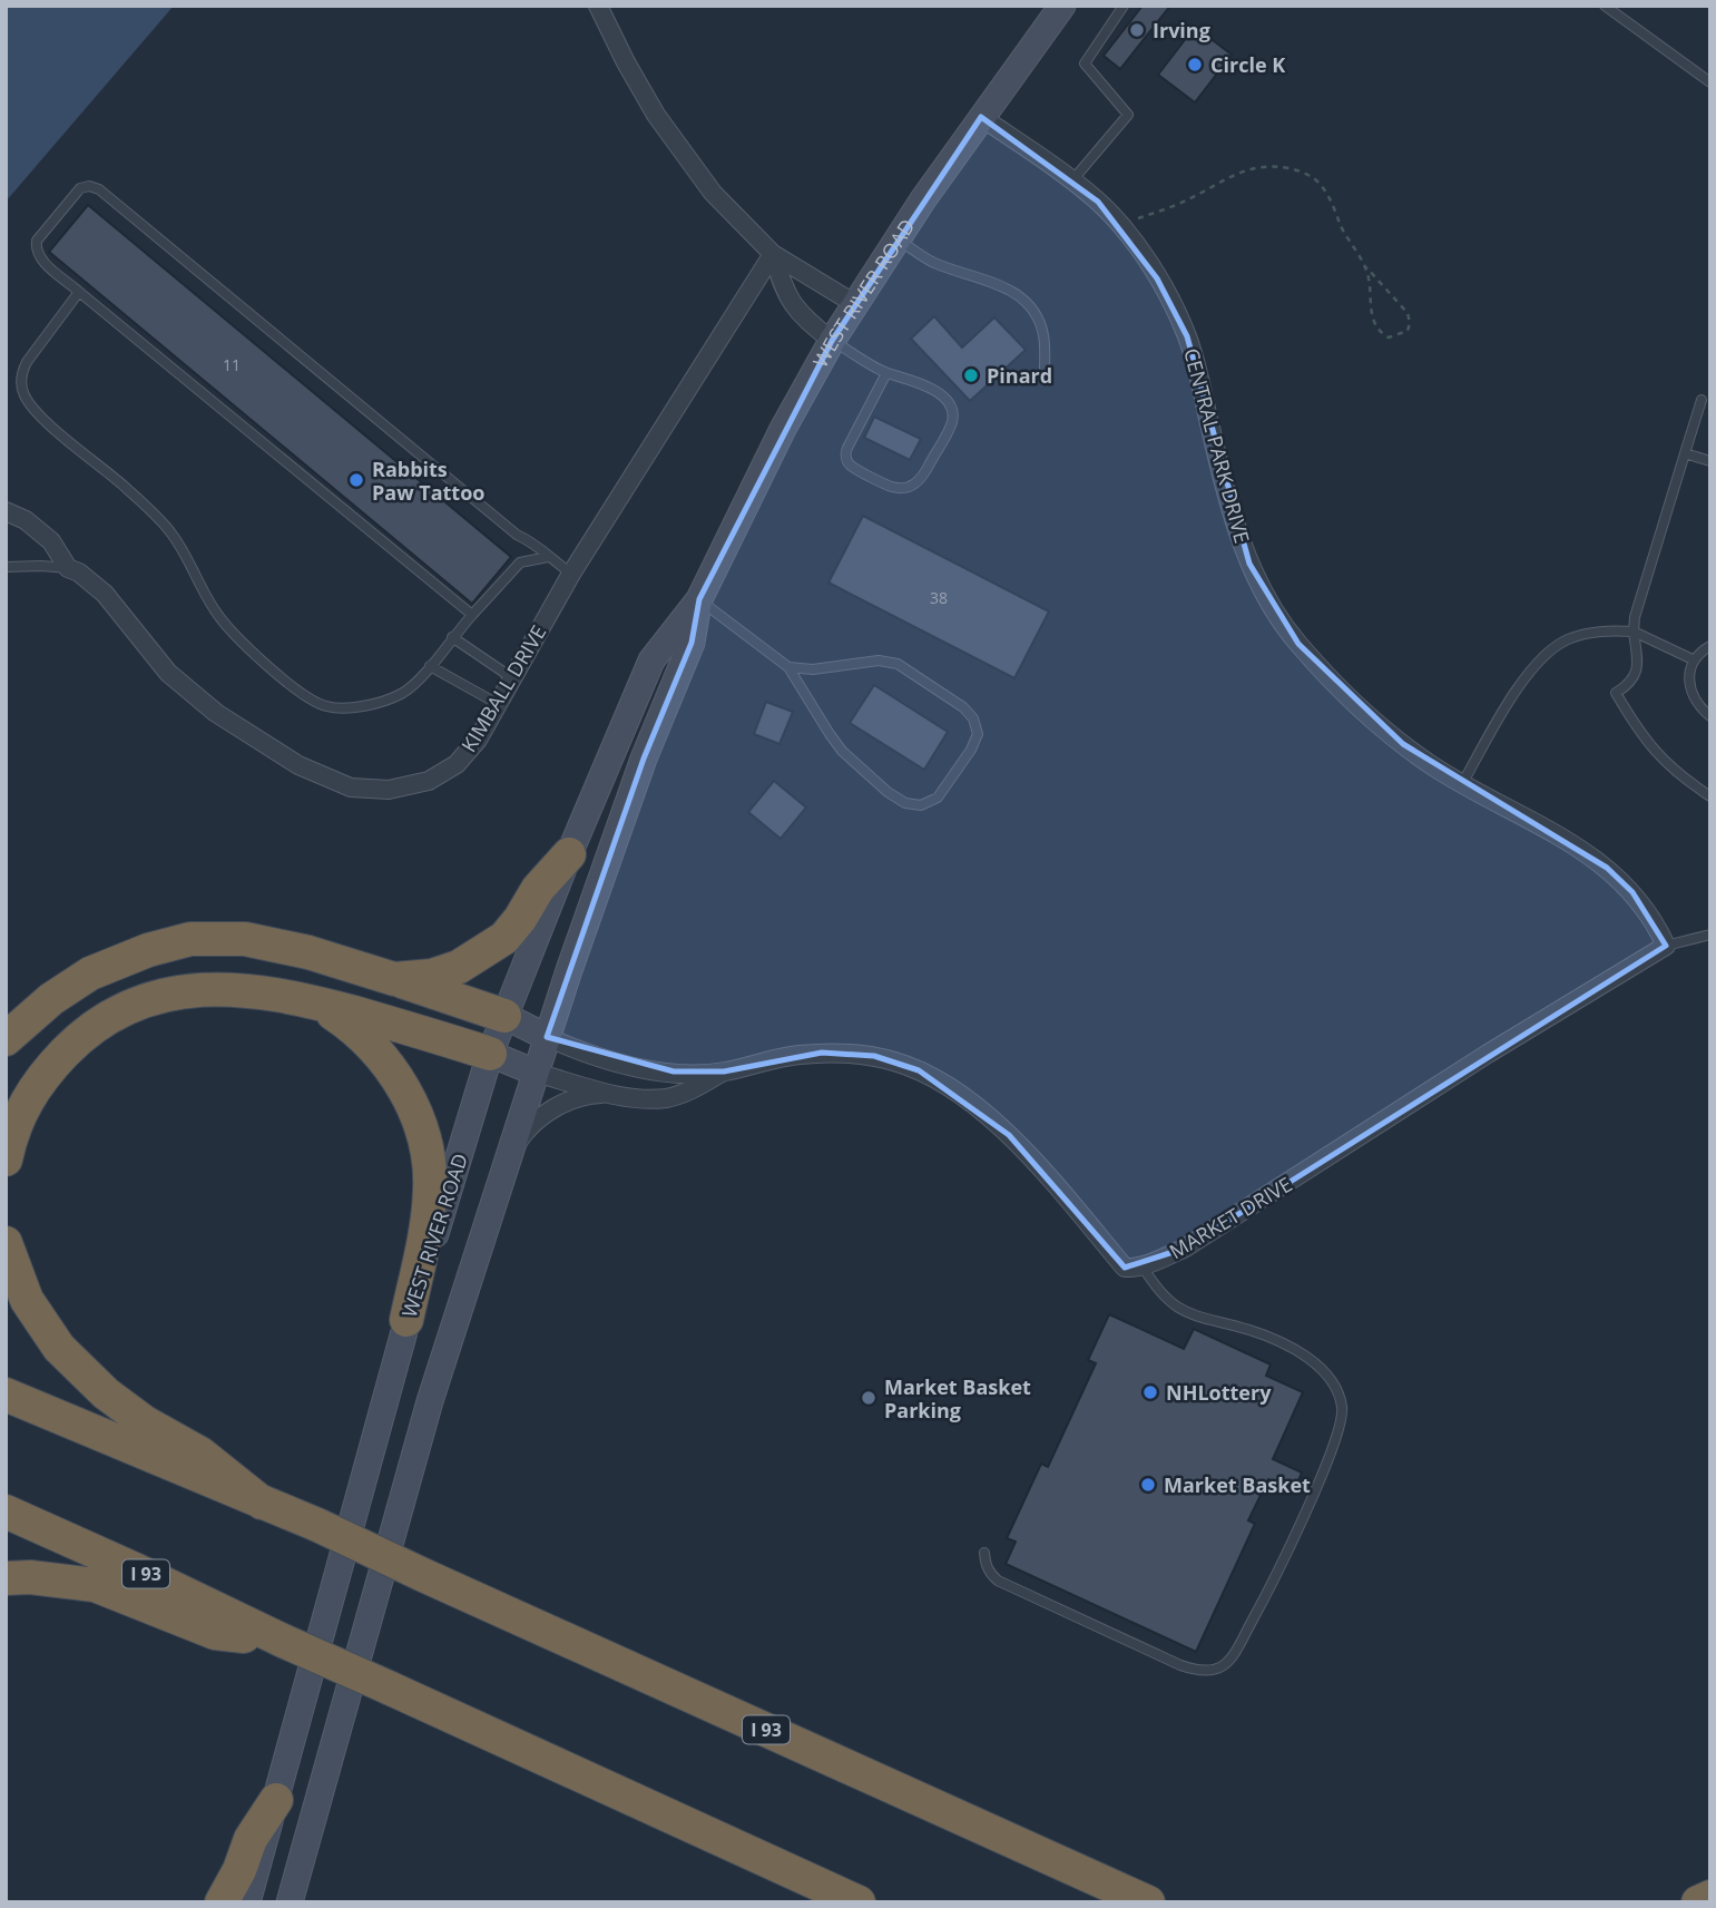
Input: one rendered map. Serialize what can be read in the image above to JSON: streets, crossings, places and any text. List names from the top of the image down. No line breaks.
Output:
{"streets":{"highway":["I 93"],"main road":["WEST RIVER ROAD"],"street":["CENTRAL PARK DRIVE","KIMBALL DRIVE","MARKET DRIVE"]},"crossings":[["WEST RIVER ROAD","CENTRAL PARK DRIVE"],["CENTRAL PARK DRIVE","MARKET DRIVE"]],"places":["Irving","Circle K","Pinard","Rabbits Paw Tattoo","NHLottery","Market Basket Parking","Market Basket"],"house_numbers":["11","38"]}
